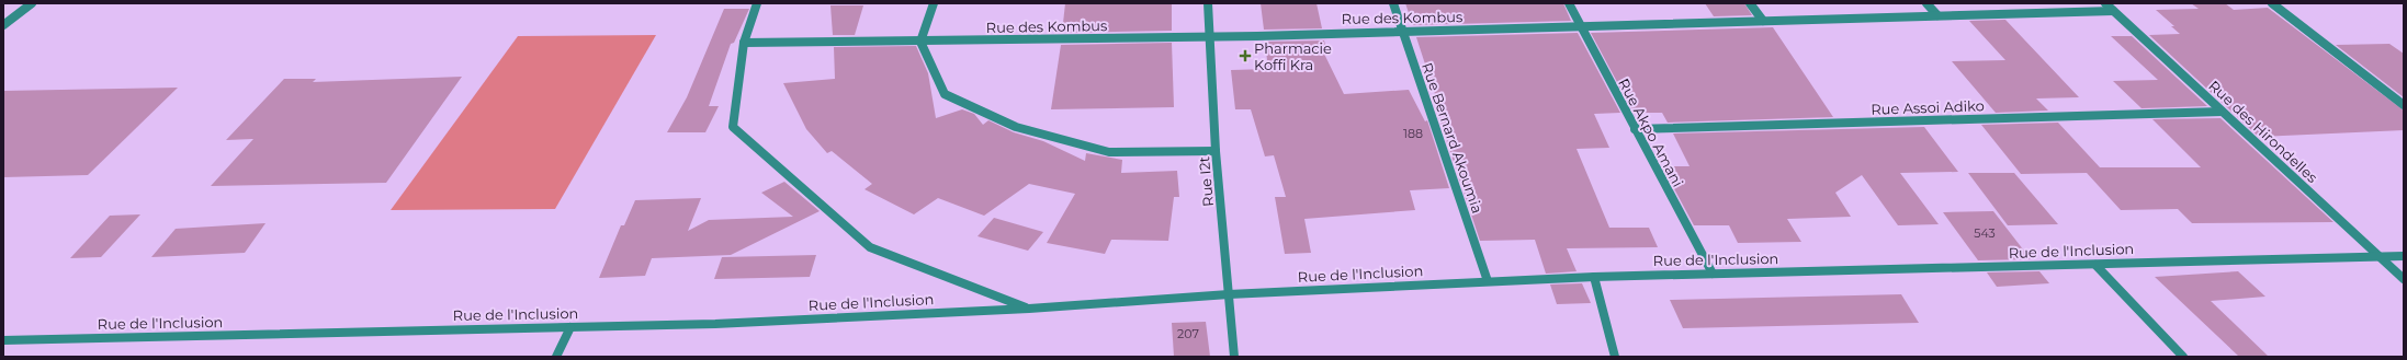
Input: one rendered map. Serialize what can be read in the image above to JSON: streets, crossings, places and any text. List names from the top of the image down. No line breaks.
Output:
{"streets":{"street":["Rue des Kombus","Rue Assoi Adiko","Rue des Hirondelles","Rue Akpo Amani","Rue Bernard Akoumia","Rue I2t","Rue de l'Inclusion"]},"crossings":[["Rue des Kombus","Rue des Hirondelles"],["Rue des Kombus","Rue Akpo Amani"],["Rue des Kombus","Rue Bernard Akoumia"],["Rue des Kombus","Rue I2t"],["Rue des Kombus","Rue de l'Inclusion"],["Rue Assoi Adiko","Rue des Hirondelles"],["Rue Assoi Adiko","Rue Akpo Amani"],["Rue des Hirondelles","Rue de l'Inclusion"],["Rue Akpo Amani","Rue de l'Inclusion"],["Rue Bernard Akoumia","Rue de l'Inclusion"],["Rue I2t","Rue de l'Inclusion"]],"places":{"health":["Pharmacie Koffi Kra"]},"house_numbers":["188","543","207"]}
